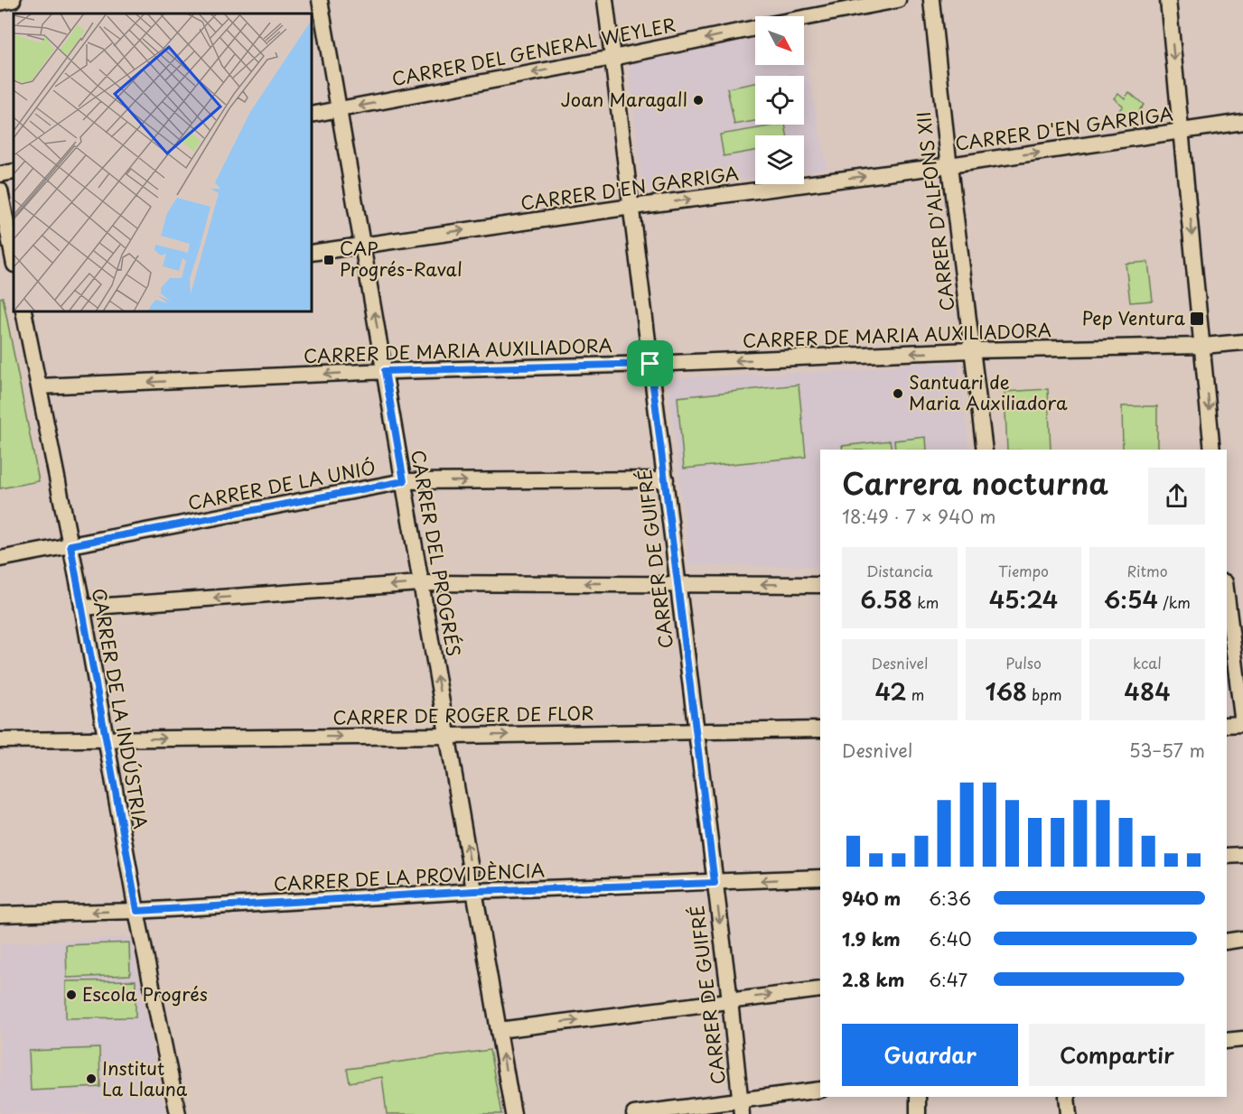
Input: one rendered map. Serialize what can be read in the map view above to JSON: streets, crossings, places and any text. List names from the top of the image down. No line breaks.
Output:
{"streets":{"street":["CARRER DEL GENERAL WEYLER","CARRER D'EN GARRIGA","CARRER D'ALFONS XII","CARRER DE MARIA AUXILIADORA","CARRER DE LA UNIÓ","CARRER DEL PROGRÉS","CARRER DE GUIFRÉ","CARRER DE LA INDÚSTRIA","CARRER DE ROGER DE FLOR","CARRER DE LA PROVIDÈNCIA"]},"crossings":[["CARRER DEL GENERAL WEYLER","CARRER DEL PROGRÉS"],["CARRER DEL GENERAL WEYLER","CARRER DE GUIFRÉ"],["CARRER D'EN GARRIGA","CARRER D'ALFONS XII"],["CARRER D'EN GARRIGA","CARRER DEL PROGRÉS"],["CARRER D'EN GARRIGA","CARRER DE GUIFRÉ"],["CARRER D'ALFONS XII","CARRER DE MARIA AUXILIADORA"],["CARRER DE MARIA AUXILIADORA","CARRER DEL PROGRÉS"],["CARRER DE MARIA AUXILIADORA","CARRER DE GUIFRÉ"],["CARRER DE MARIA AUXILIADORA","CARRER DE LA INDÚSTRIA"],["CARRER DE LA UNIÓ","CARRER DEL PROGRÉS"],["CARRER DE LA UNIÓ","CARRER DE GUIFRÉ"],["CARRER DE LA UNIÓ","CARRER DE LA INDÚSTRIA"],["CARRER DEL PROGRÉS","CARRER DE ROGER DE FLOR"],["CARRER DEL PROGRÉS","CARRER DE LA PROVIDÈNCIA"],["CARRER DE GUIFRÉ","CARRER DE ROGER DE FLOR"],["CARRER DE GUIFRÉ","CARRER DE LA PROVIDÈNCIA"],["CARRER DE LA INDÚSTRIA","CARRER DE ROGER DE FLOR"],["CARRER DE LA INDÚSTRIA","CARRER DE LA PROVIDÈNCIA"]],"one_way":["CARRER DEL GENERAL WEYLER","CARRER D'EN GARRIGA","CARRER DE MARIA AUXILIADORA","CARRER DEL PROGRÉS","CARRER DE ROGER DE FLOR"],"places":{"other":["Joan Maragall","Santuari de Maria Auxiliadora","Escola Progrés","Institut La Llauna"],"transit":["CAP Progrés-Raval","Pep Ventura"]},"north":"bottom right","page":{"heading":["Carrera nocturna","18:49 · 7 × 940 m"],"stats":[["Distancia","6.58 km"],["Tiempo","45:24"],["Ritmo","6:54 /km"],["Desnivel","42 m"],["Pulso","168 bpm"],["kcal","484"]],"chart":["Desnivel","53–57 m"],"list":[{"name":"940 m","note":"6:36"},{"name":"1.9 km","note":"6:40"},{"name":"2.8 km","note":"6:47"}],"buttons":["Guardar","Compartir"]}}
